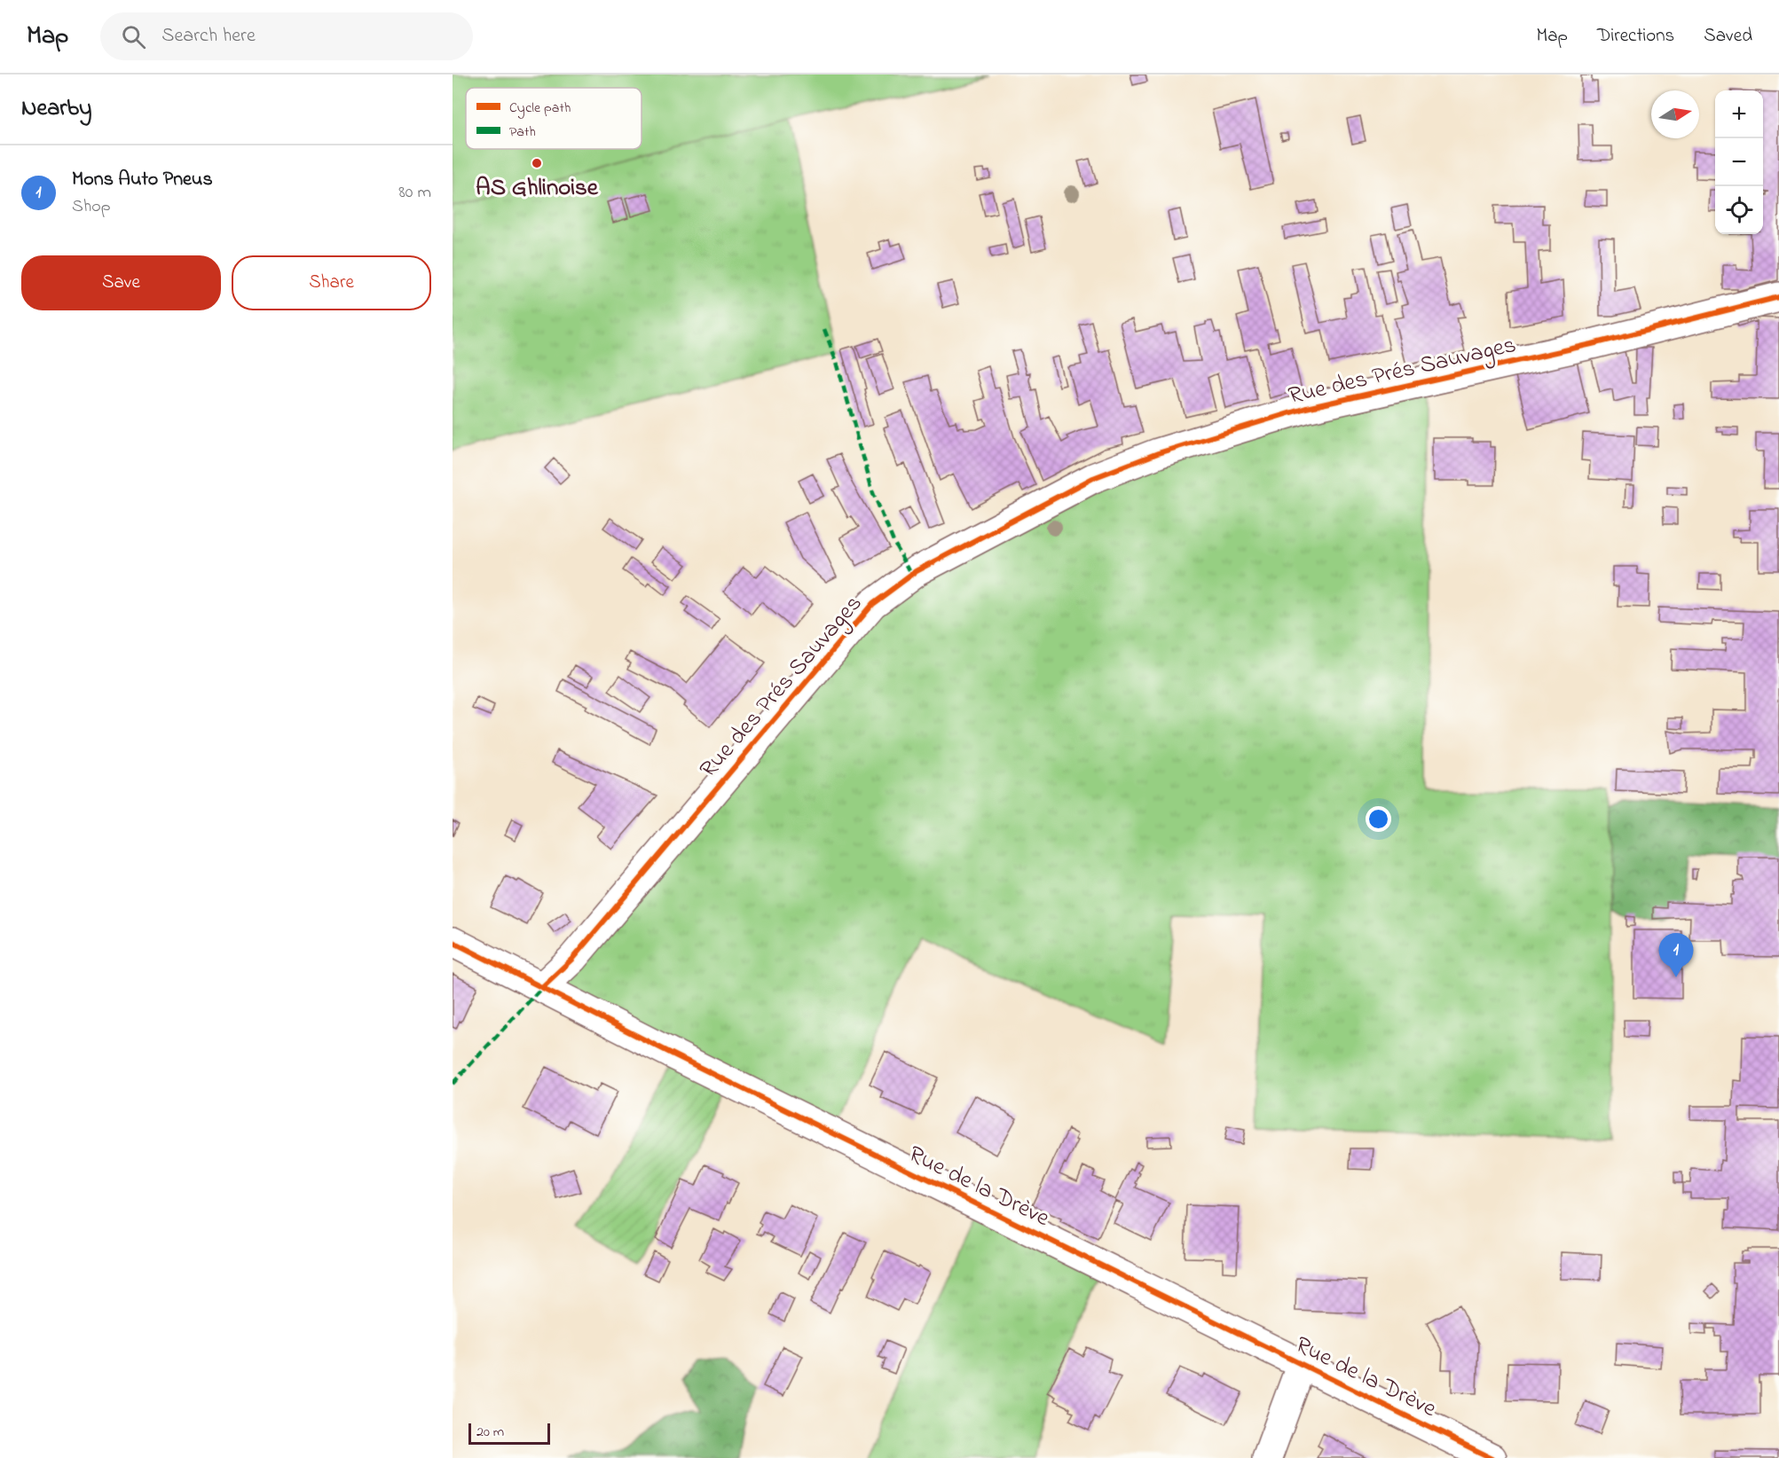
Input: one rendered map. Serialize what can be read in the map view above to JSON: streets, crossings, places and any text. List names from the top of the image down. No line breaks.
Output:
{"streets":{"street":["Rue des Prés Sauvages","Rue de la Drève"]},"crossings":[["Rue des Prés Sauvages","Rue de la Drève"]],"places":["AS Ghlinoise"],"legend":["Cycle path","Path"],"scale_bar":"20 m","north":"right","page":{"header":"Map","search":"Search here","nav":["Map","Directions","Saved"],"heading":"Nearby","map_buttons":["+","−"],"list":[{"mark":"1","name":"Mons Auto Pneus","note":"Shop","value":"80 m"}],"buttons":["Save","Share"],"pins":"1","scale":"20 m"}}
